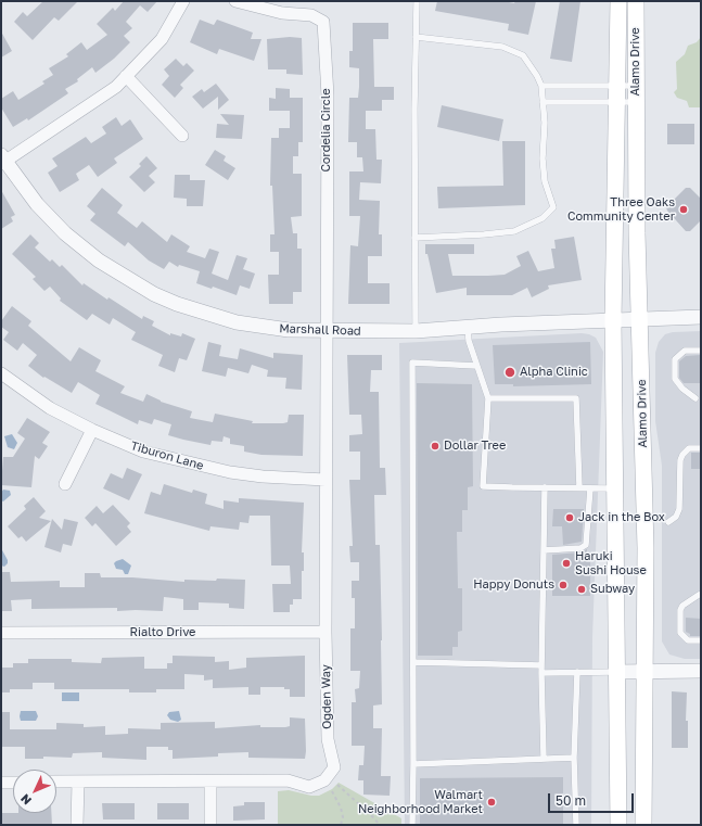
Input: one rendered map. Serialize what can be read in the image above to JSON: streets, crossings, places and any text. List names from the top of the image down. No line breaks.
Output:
{"streets":{"main road":["Alamo Drive"],"street":["Cordelia Circle","Marshall Road","Tiburon Lane","Rialto Drive","Ogden Way"]},"crossings":[["Alamo Drive","Marshall Road"],["Cordelia Circle","Marshall Road"],["Cordelia Circle","Ogden Way"],["Marshall Road","Ogden Way"],["Tiburon Lane","Ogden Way"],["Rialto Drive","Ogden Way"]],"places":["Three Oaks Community Center","Alpha Clinic","Dollar Tree","Jack in the Box","Haruki Sushi House","Happy Donuts","Subway","Walmart Neighborhood Market"],"scale_bar":"50 m","north":"bottom left"}
